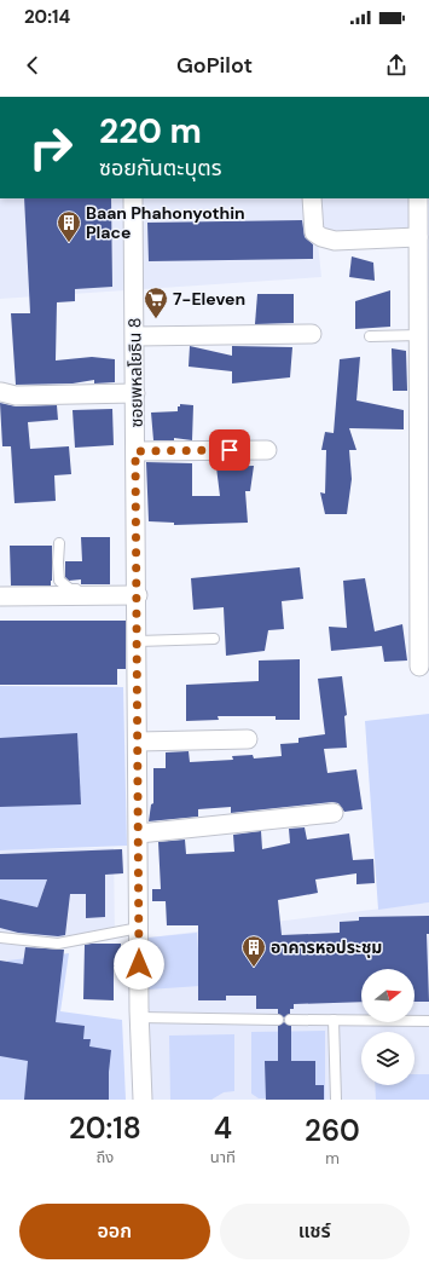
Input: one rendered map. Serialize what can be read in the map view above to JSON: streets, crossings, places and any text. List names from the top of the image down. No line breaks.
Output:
{"streets":{"street":["ซอยพหลโยธิน 8"]},"places":{"building":["Baan Phahonyothin Place","อาคารหอประชุม"],"supermarket":["7-Eleven"]},"north":"right","page":{"status":"20:14","header":"GoPilot","turn":["220 m","ซอยกันตะบุตร"],"eta":["20:18","ถึง","4","นาที","260","m"],"buttons":["ออก","แชร์"]}}
